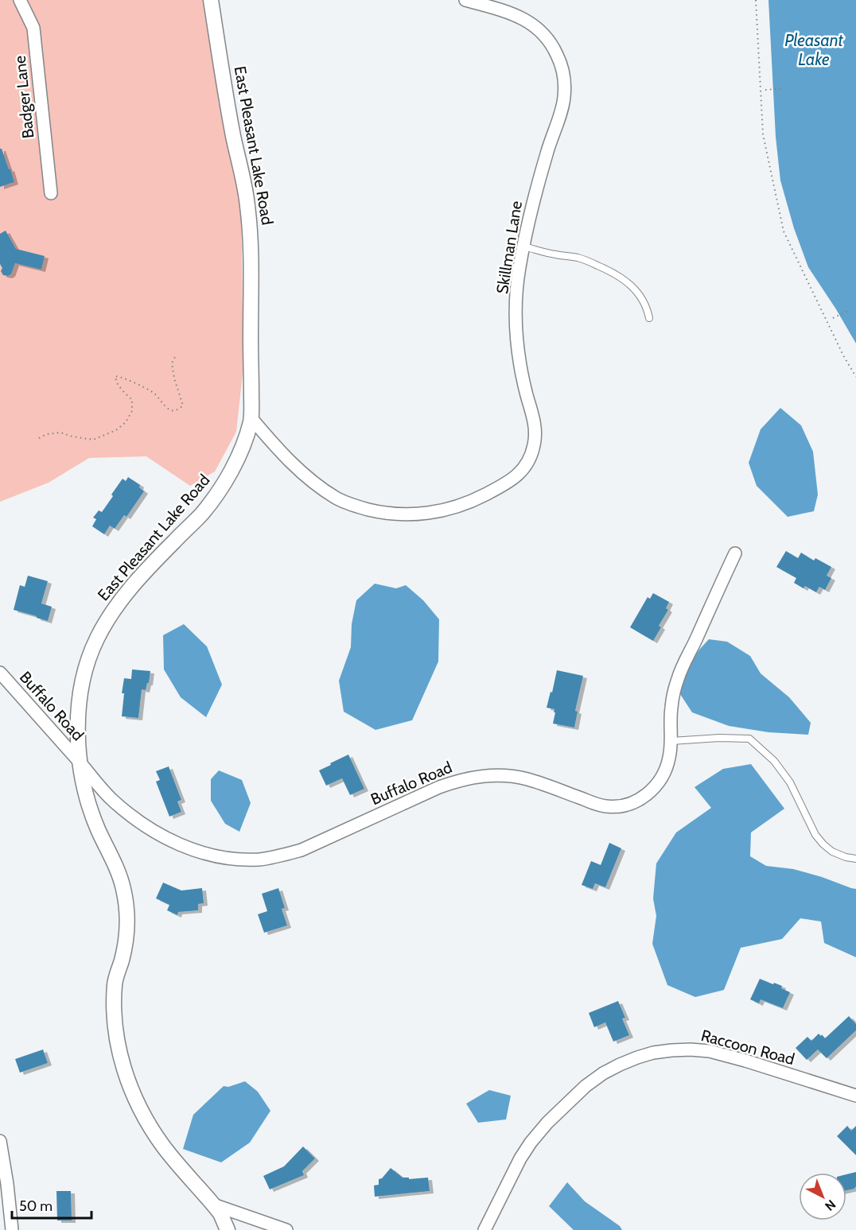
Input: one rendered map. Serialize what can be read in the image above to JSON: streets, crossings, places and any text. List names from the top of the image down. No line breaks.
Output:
{"streets":{"street":["Badger Lane","East Pleasant Lake Road","Skillman Lane","Buffalo Road","Raccoon Road"]},"crossings":[["East Pleasant Lake Road","Skillman Lane"],["East Pleasant Lake Road","Buffalo Road"]],"water":["Pleasant Lake"],"scale_bar":"50 m","north":"bottom right"}
